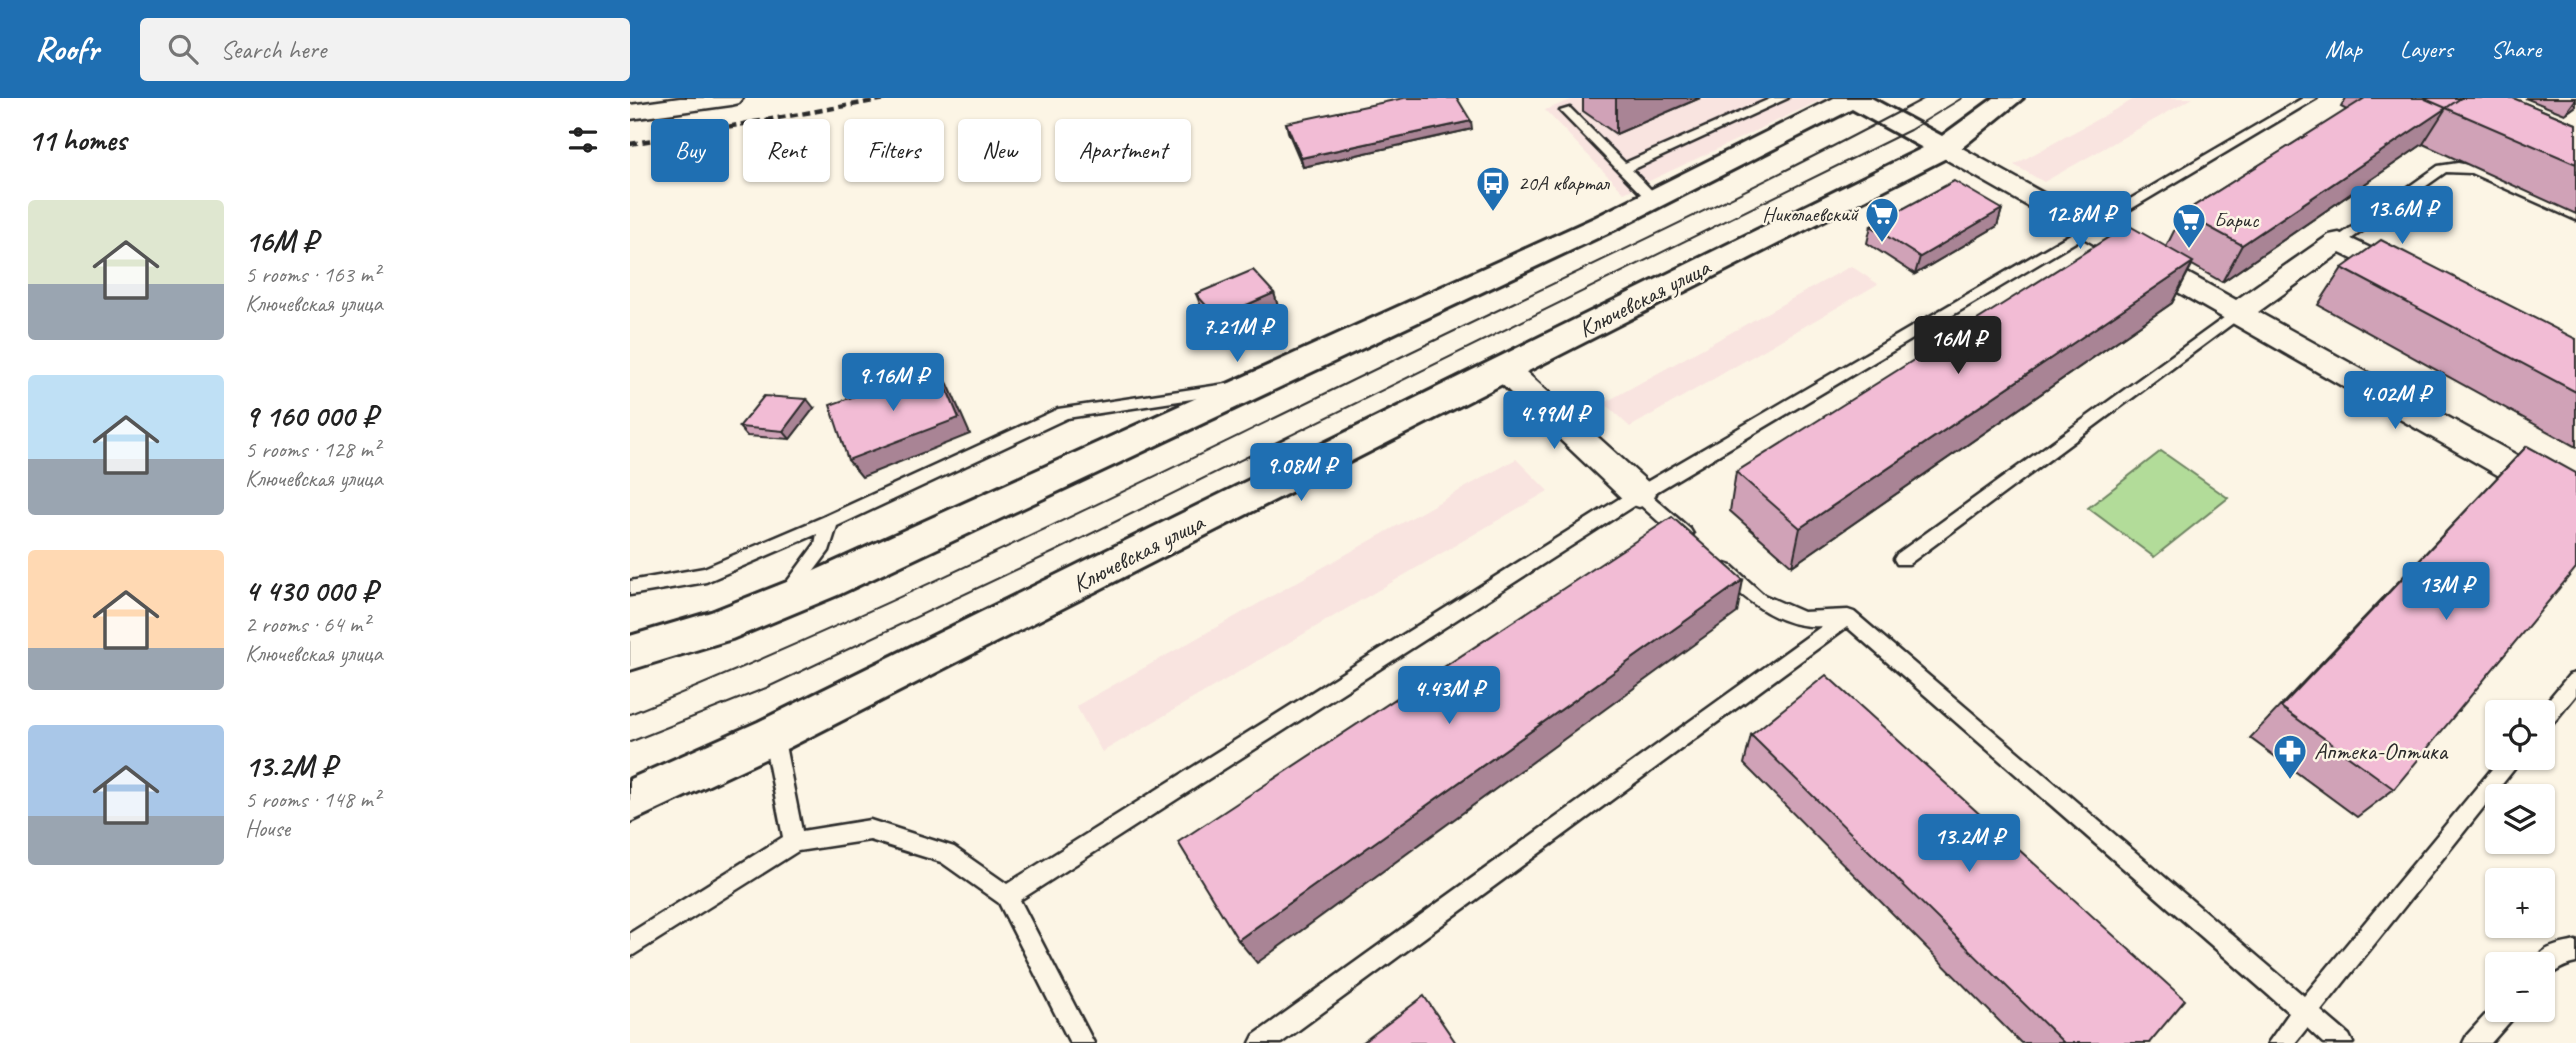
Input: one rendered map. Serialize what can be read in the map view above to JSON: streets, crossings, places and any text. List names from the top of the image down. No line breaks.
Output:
{"streets":{"main road":["Ключевская улица"]},"places":{"bus stop":["20А квартал"],"supermarket":["Николаевский","Барис"],"pharmacy":["Аптека-Оптика"]},"page":{"header":"Roofr","search":"Search here","nav":["Map","Layers","Share"],"heading":"11 homes","chip":["Buy","Rent","Filters","New","Apartment"],"list":[{"name":"16M ₽","note":"5 rooms · 163 m² · Ключевская улица"},{"name":"9 160 000 ₽","note":"5 rooms · 128 m² · Ключевская улица"},{"name":"4 430 000 ₽","note":"2 rooms · 64 m² · Ключевская улица"},{"name":"13.2M ₽","note":"5 rooms · 148 m² · House"}],"price":["13.6M ₽","12.8M ₽","7.21M ₽","16M ₽","9.16M ₽","4.02M ₽","4.99M ₽","9.08M ₽","13M ₽","4.43M ₽","13.2M ₽"],"map_buttons":["+","−"]}}
